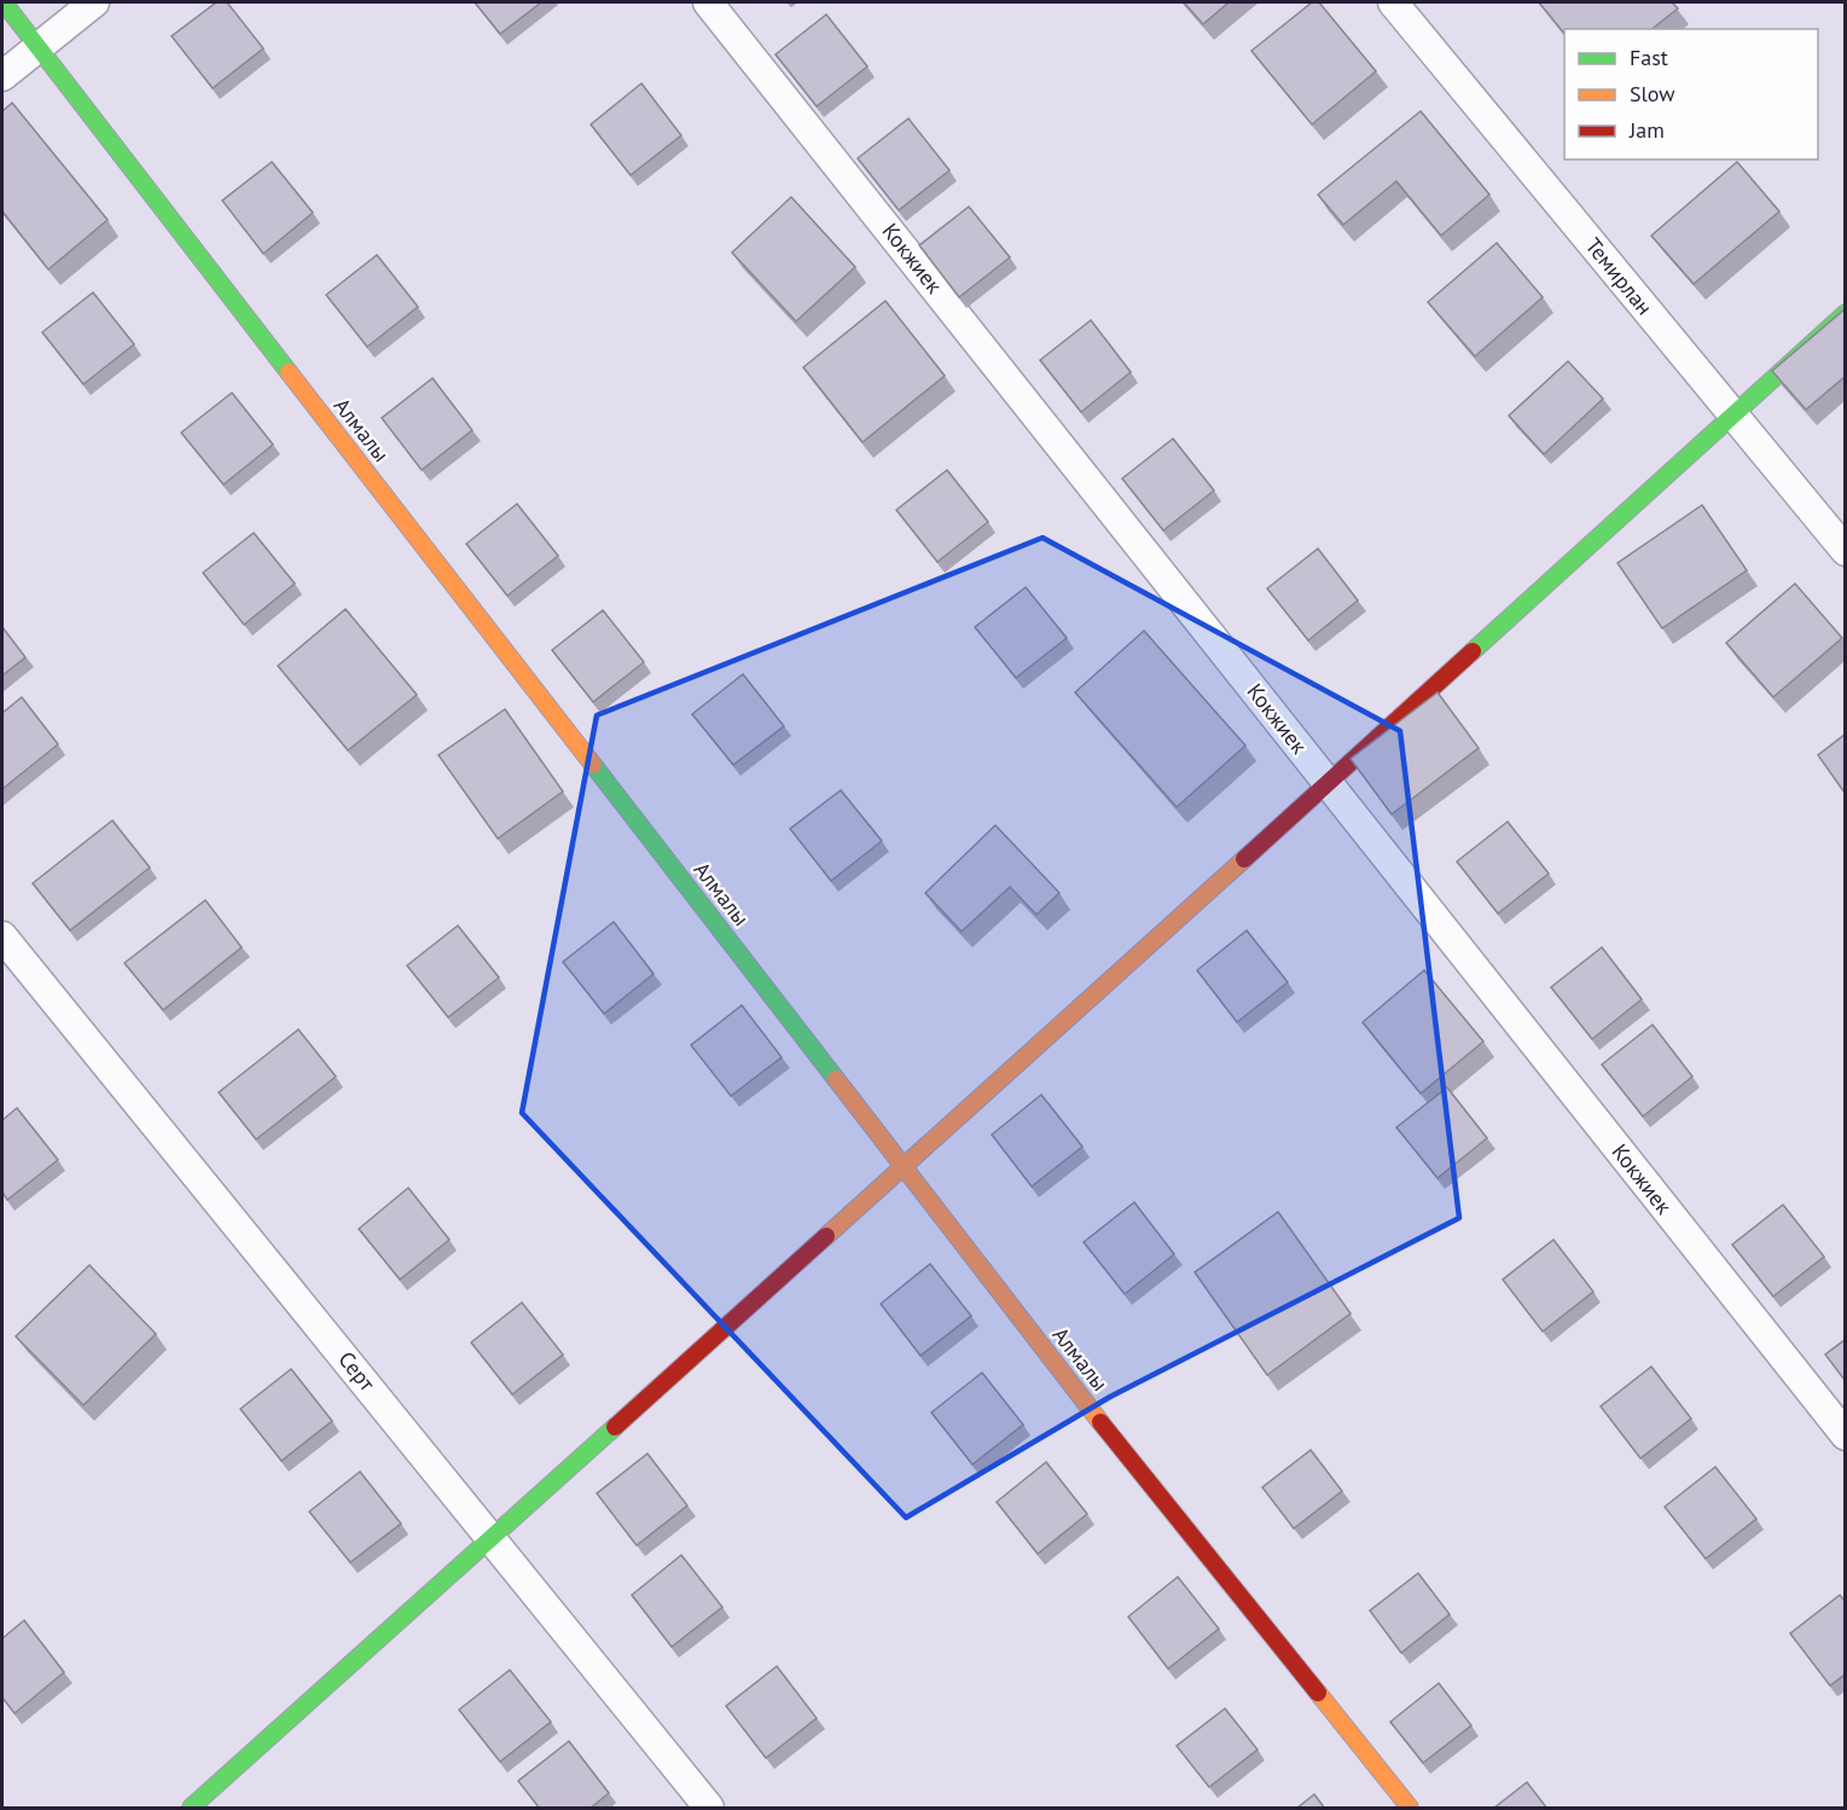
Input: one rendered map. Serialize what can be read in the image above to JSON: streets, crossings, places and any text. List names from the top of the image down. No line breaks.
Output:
{"streets":{"street":["Кокжиек","Темирлан","Алмалы","Серт"]},"legend":["Fast","Slow","Jam"]}
